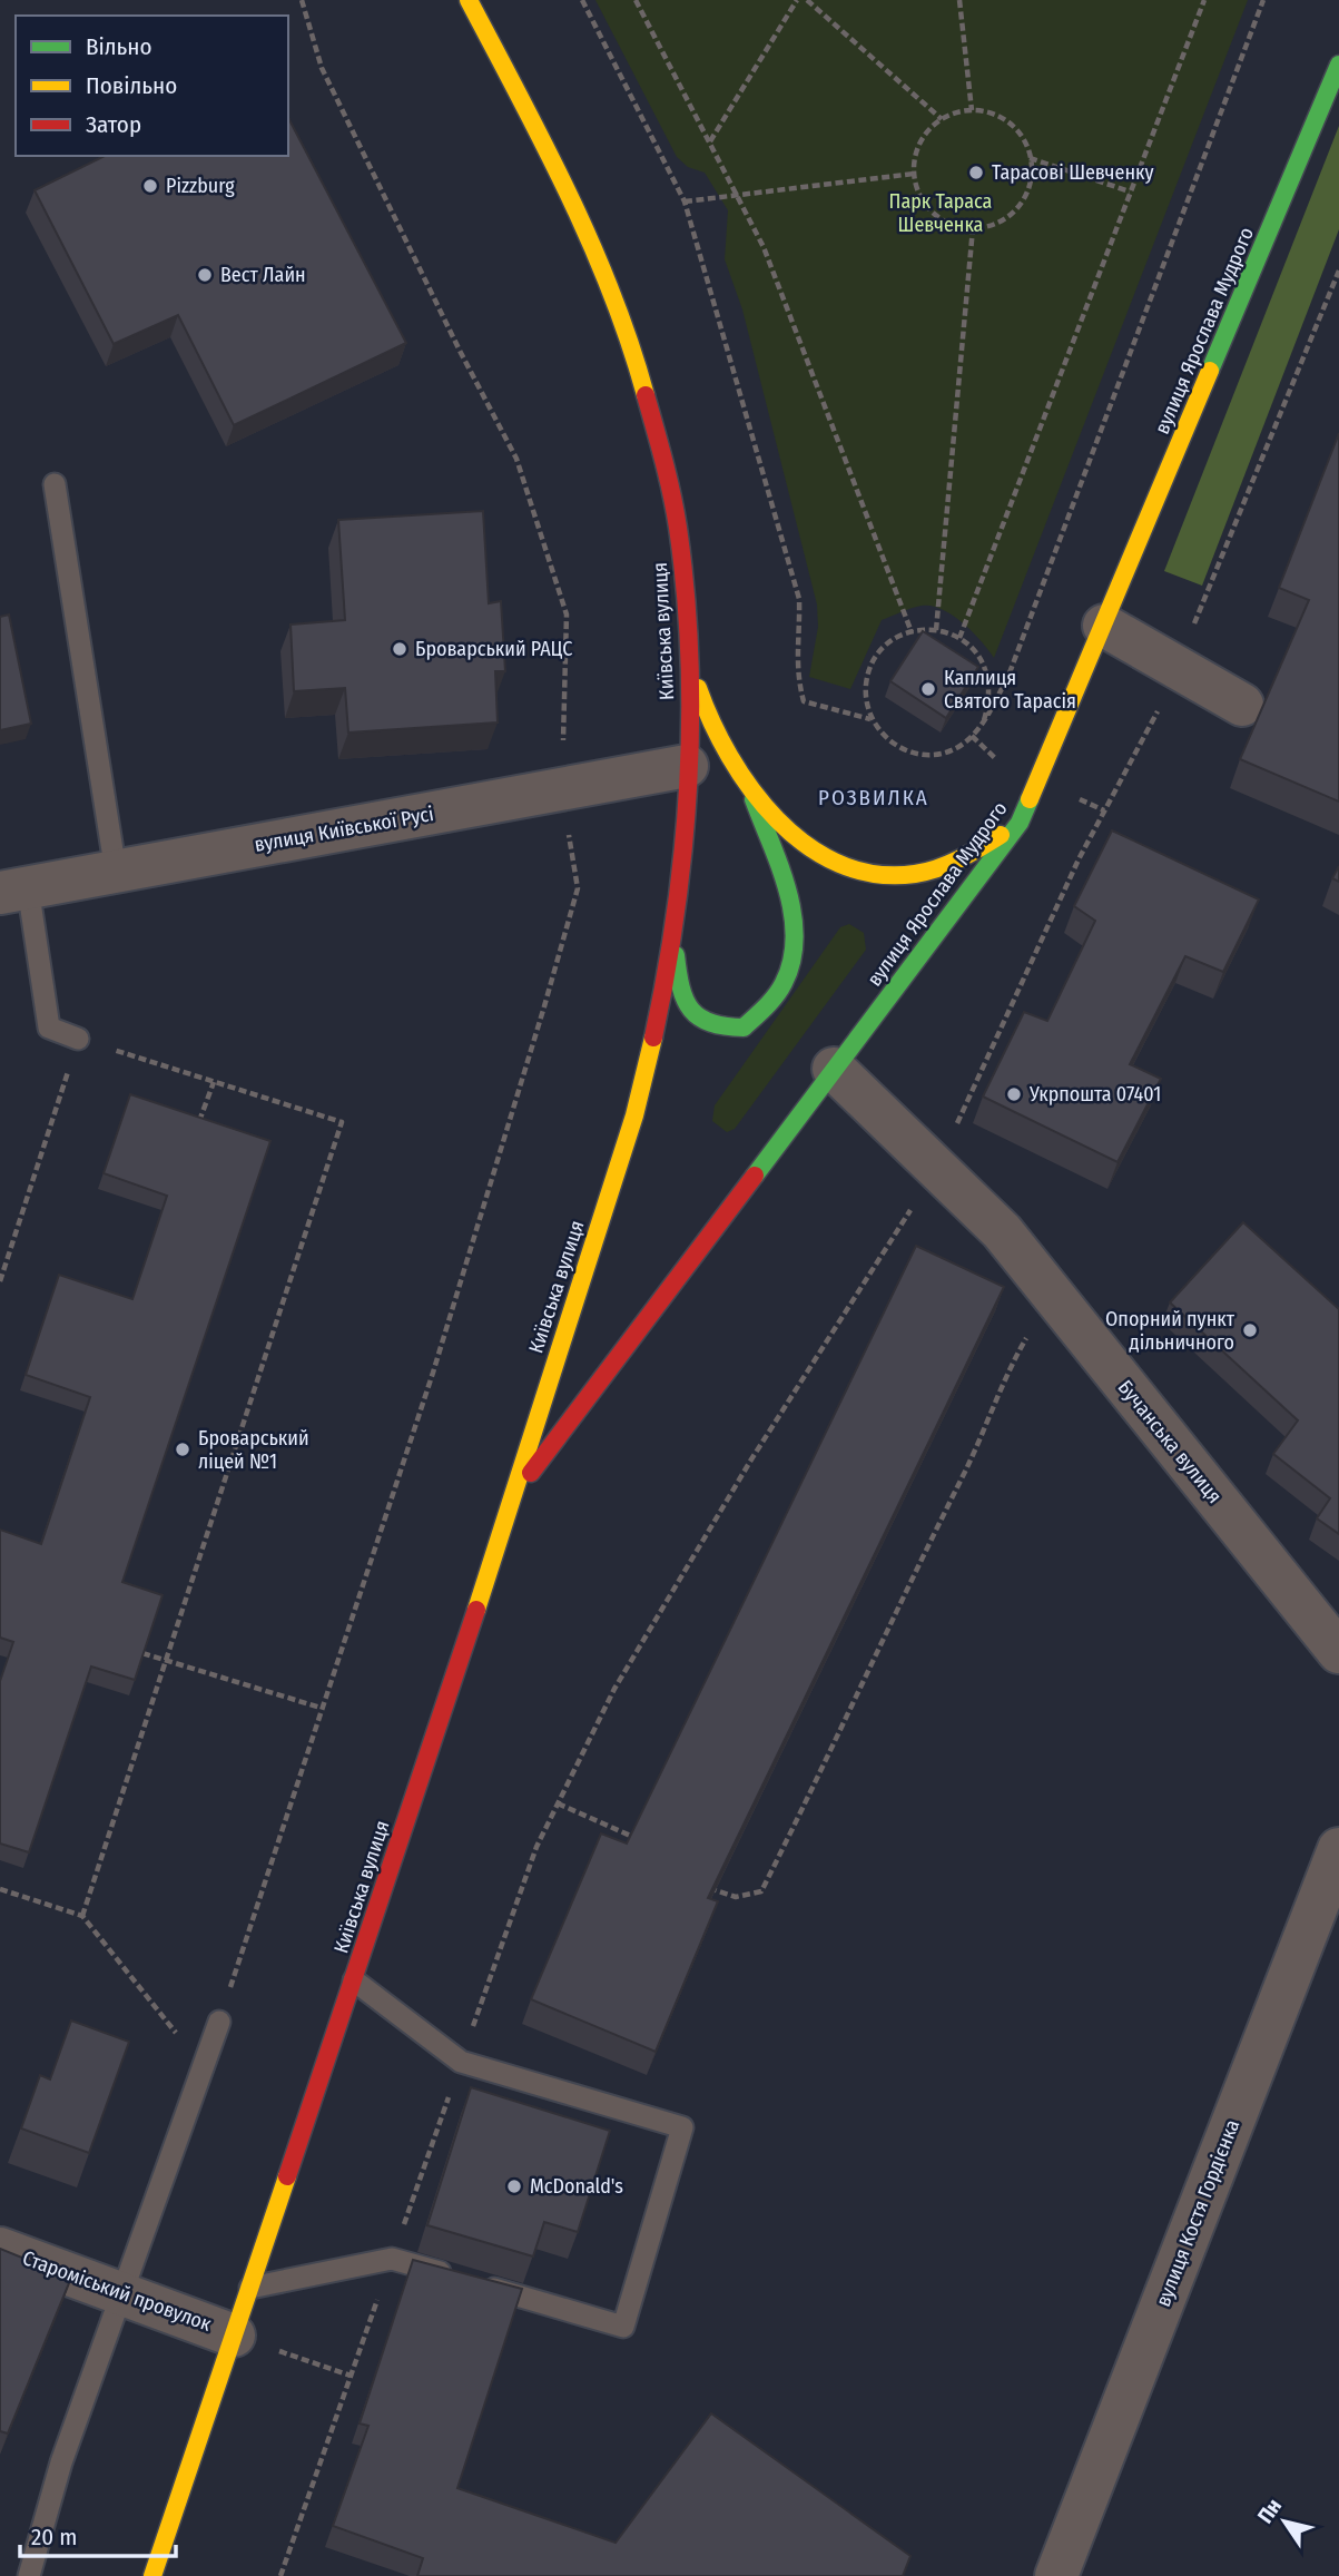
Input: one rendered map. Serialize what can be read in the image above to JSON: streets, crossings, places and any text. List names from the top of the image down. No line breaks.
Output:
{"streets":{"main road":["вулиця Ярослава Мудрого","Київська вулиця"],"street":["вулиця Київської Русі","Бучанська вулиця","вулиця Костя Гордієнка","Староміський провулок"]},"crossings":[["вулиця Ярослава Мудрого","Київська вулиця"],["вулиця Ярослава Мудрого","Бучанська вулиця"],["Київська вулиця","вулиця Київської Русі"],["Київська вулиця","Староміський провулок"]],"districts":["РОЗВИЛКА"],"parks":["Парк Тараса Шевченка"],"places":["Тарасові Шевченку","Pizzburg","Вест Лайн","Броварський РАЦС","Каплиця Святого Тарасія","Укрпошта 07401","Опорний пункт дільничного","Броварський ліцей №1","McDonald's"],"legend":["Вільно","Повільно","Затор"],"scale_bar":"20 m","north":"top left"}
